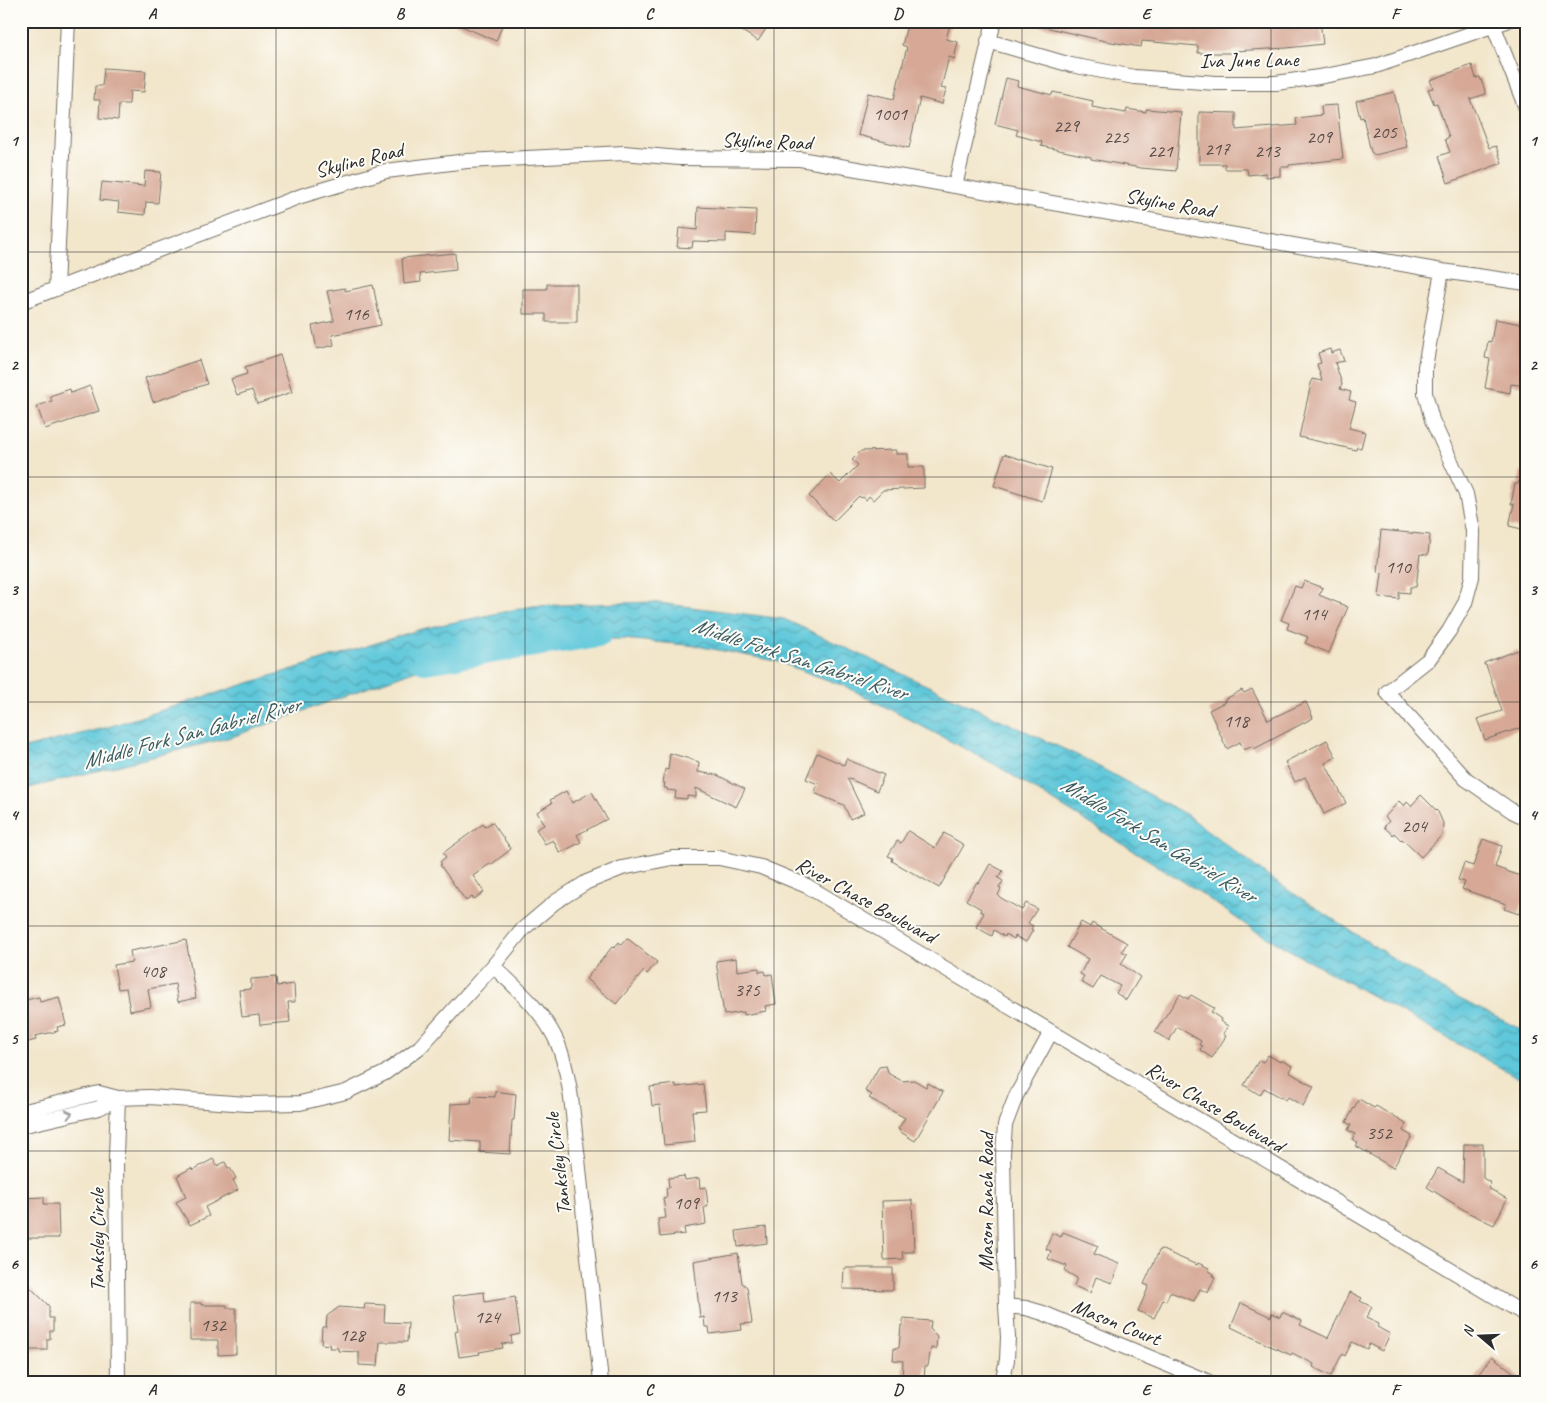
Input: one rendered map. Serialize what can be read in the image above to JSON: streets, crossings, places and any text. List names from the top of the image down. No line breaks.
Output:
{"streets":{"street":["Iva June Lane","Skyline Road","River Chase Boulevard","Tanksley Circle","Mason Ranch Road","Mason Court"]},"crossings":[["River Chase Boulevard","Tanksley Circle"],["River Chase Boulevard","Mason Ranch Road"],["Mason Ranch Road","Mason Court"]],"water":["Middle Fork San Gabriel River"],"house_numbers":["1001","229","205","225","209","217","221","213","116","110","114","118","204","408","375","352","109","113","124","132","128"],"north":"left","grid":{"columns":["A","B","C","D","E","F"],"rows":["1","2","3","4","5","6"]}}
